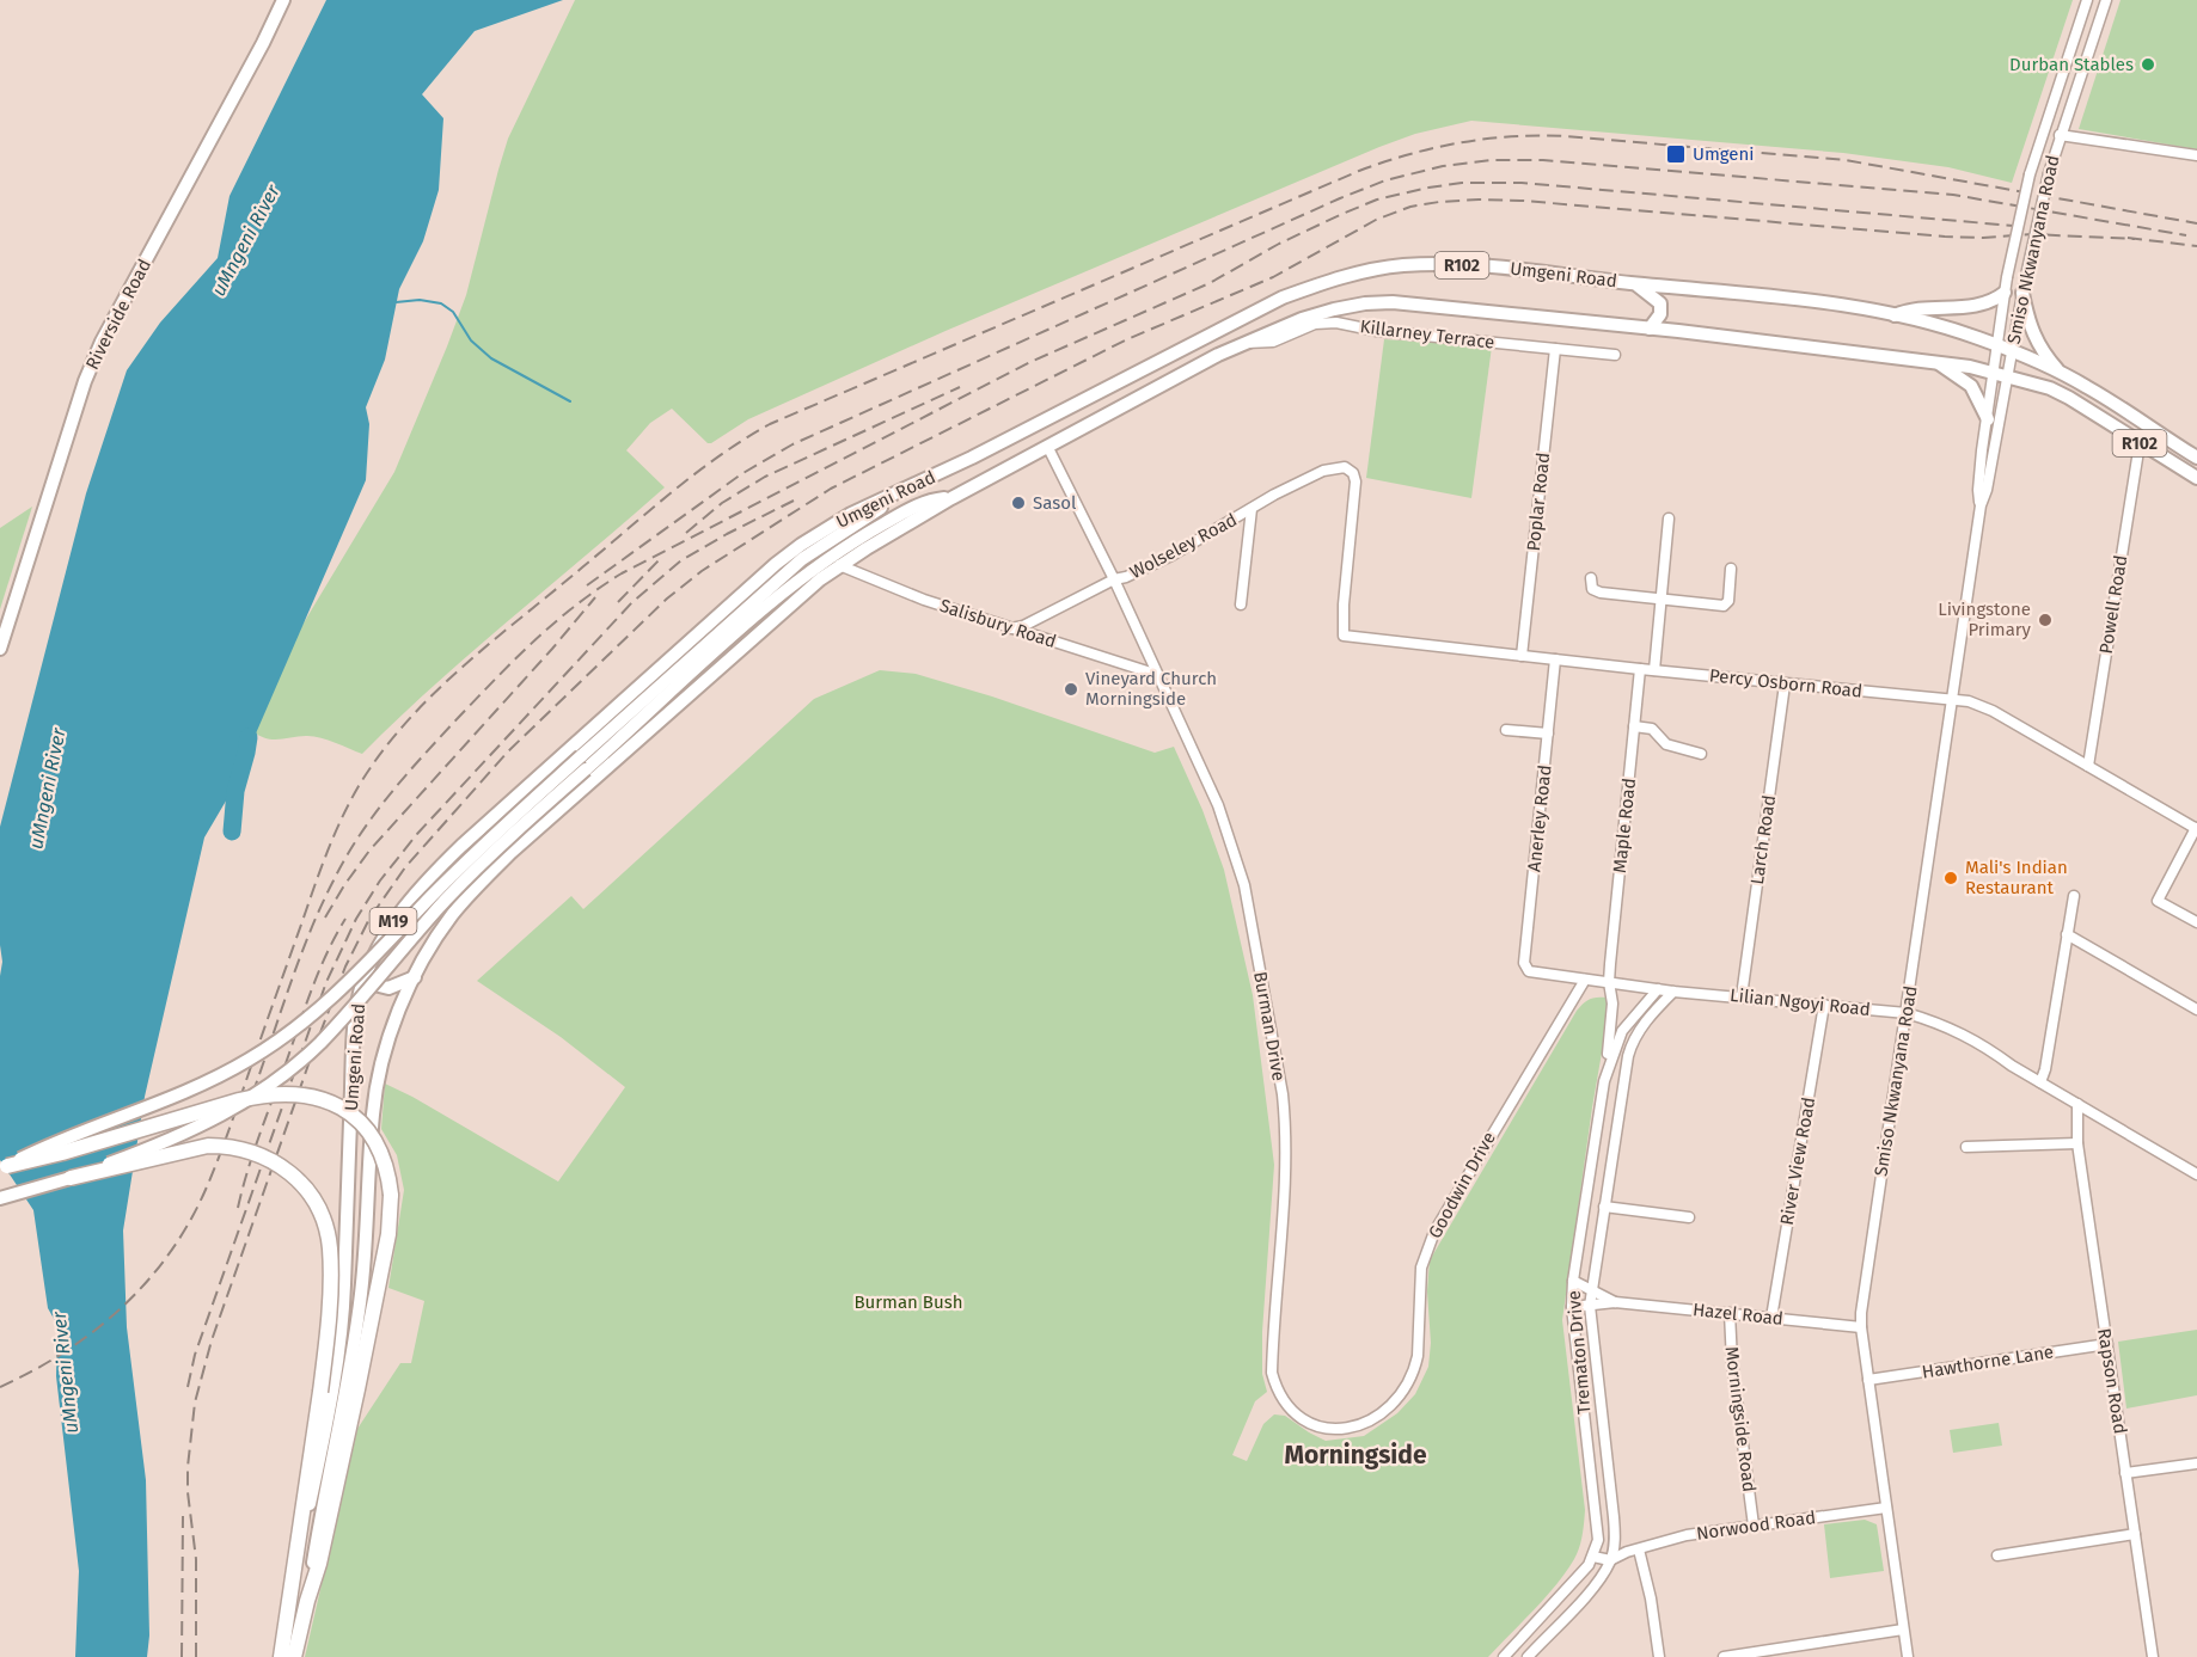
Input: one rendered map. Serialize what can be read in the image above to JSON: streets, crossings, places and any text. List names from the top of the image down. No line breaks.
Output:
{"streets":{"highway":["Umgeni Road","M19"],"main road":["R102","Riverside Road"],"street":["Smiso Nkwanyana Road","Killarney Terrace","Poplar Road","Wolseley Road","Powell Road","Salisbury Road","Percy Osborn Road","Anerley Road","Maple Road","Larch Road","Lilian Ngoyi Road","Burman Drive","River View Road","Goodwin Drive","Hazel Road","Trematon Drive","Hawthorne Lane","Rapson Road","Morningside Road","Norwood Road"]},"crossings":[["Smiso Nkwanyana Road","Umgeni Road"],["Smiso Nkwanyana Road","Percy Osborn Road"],["Smiso Nkwanyana Road","Lilian Ngoyi Road"],["Smiso Nkwanyana Road","Hazel Road"],["Smiso Nkwanyana Road","Hawthorne Lane"],["Smiso Nkwanyana Road","Norwood Road"],["Umgeni Road","Killarney Terrace"],["Umgeni Road","Powell Road"],["Umgeni Road","Salisbury Road"],["Umgeni Road","Burman Drive"],["Killarney Terrace","Poplar Road"],["Poplar Road","Percy Osborn Road"],["Wolseley Road","Salisbury Road"],["Wolseley Road","Percy Osborn Road"],["Wolseley Road","Burman Drive"],["Powell Road","Percy Osborn Road"],["Salisbury Road","Burman Drive"],["Percy Osborn Road","Anerley Road"],["Percy Osborn Road","Maple Road"],["Percy Osborn Road","Larch Road"],["Anerley Road","Lilian Ngoyi Road"],["Maple Road","Lilian Ngoyi Road"],["Maple Road","Trematon Drive"],["Larch Road","Lilian Ngoyi Road"],["Lilian Ngoyi Road","River View Road"],["Lilian Ngoyi Road","Goodwin Drive"],["Lilian Ngoyi Road","Trematon Drive"],["Lilian Ngoyi Road","Rapson Road"],["Burman Drive","Goodwin Drive"],["River View Road","Hazel Road"],["Hazel Road","Trematon Drive"],["Hazel Road","Morningside Road"],["Trematon Drive","Norwood Road"],["Hawthorne Lane","Rapson Road"],["Morningside Road","Norwood Road"]],"districts":["Morningside"],"water":["uMngeni River"],"parks":["Burman Bush"],"places":{"other":["Durban Stables","Sasol","Livingstone Primary","Vineyard Church Morningside","Mali's Indian Restaurant"],"transit":["Umgeni"]}}
